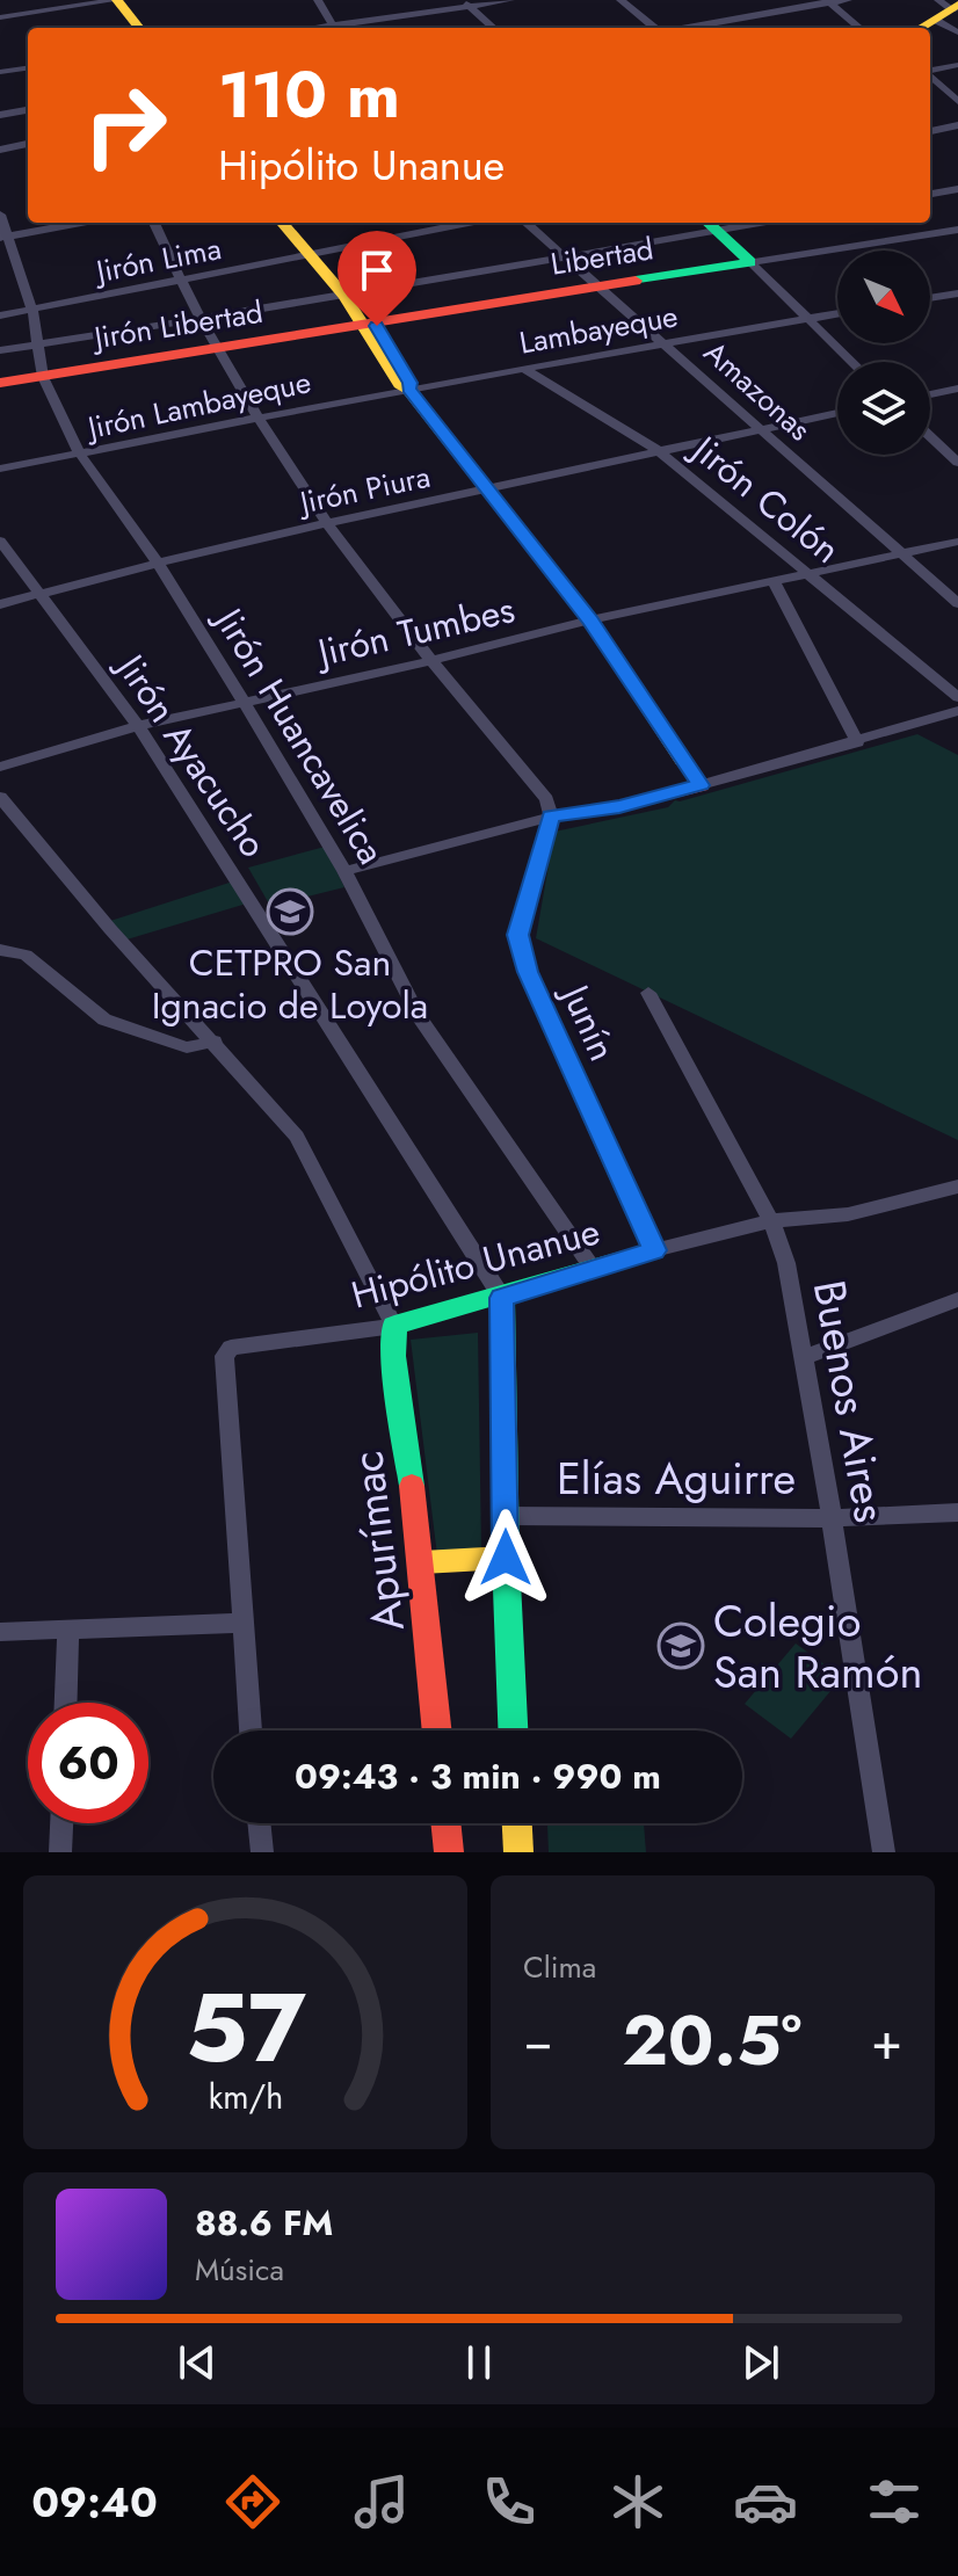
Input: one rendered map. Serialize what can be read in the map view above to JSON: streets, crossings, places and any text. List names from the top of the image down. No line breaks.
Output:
{"streets":{"main road":["Libertad","Jirón Libertad","Junín","Hipólito Unanue","Apurímac"],"street":["Jirón Lima","Lambayeque","Amazonas","Jirón Lambayeque","Jirón Piura","Jirón Colón","Jirón Tumbes","Jirón Huancavelica","Jirón Ayacucho","Buenos Aires","Elías Aguirre"]},"crossings":[["Libertad","Jirón Libertad"],["Libertad","Amazonas"],["Jirón Lima","Jirón Huancavelica"],["Jirón Libertad","Jirón Huancavelica"],["Lambayeque","Amazonas"],["Lambayeque","Jirón Lambayeque"],["Lambayeque","Jirón Colón"],["Amazonas","Jirón Piura"],["Amazonas","Jirón Tumbes"],["Jirón Lambayeque","Jirón Huancavelica"],["Jirón Piura","Jirón Colón"],["Jirón Piura","Jirón Huancavelica"],["Jirón Piura","Jirón Ayacucho"],["Jirón Colón","Jirón Tumbes"],["Jirón Tumbes","Jirón Huancavelica"],["Jirón Tumbes","Jirón Ayacucho"],["Jirón Huancavelica","Hipólito Unanue"],["Jirón Ayacucho","Hipólito Unanue"],["Junín","Hipólito Unanue"],["Hipólito Unanue","Buenos Aires"],["Hipólito Unanue","Apurímac"],["Buenos Aires","Elías Aguirre"]],"places":{"school or university":["CETPRO San Ignacio de Loyola","Colegio San Ramón"]},"north":"bottom right","page":{"turn":["110 m","Hipólito Unanue"],"limit":"60","trip":"09:43 · 3 min · 990 m","tile":"Clima","heat":["−","20.5°","+"],"song":["88.6 FM","Música"],"tabs":"09:40","gauge":["57","km/h"]}}
